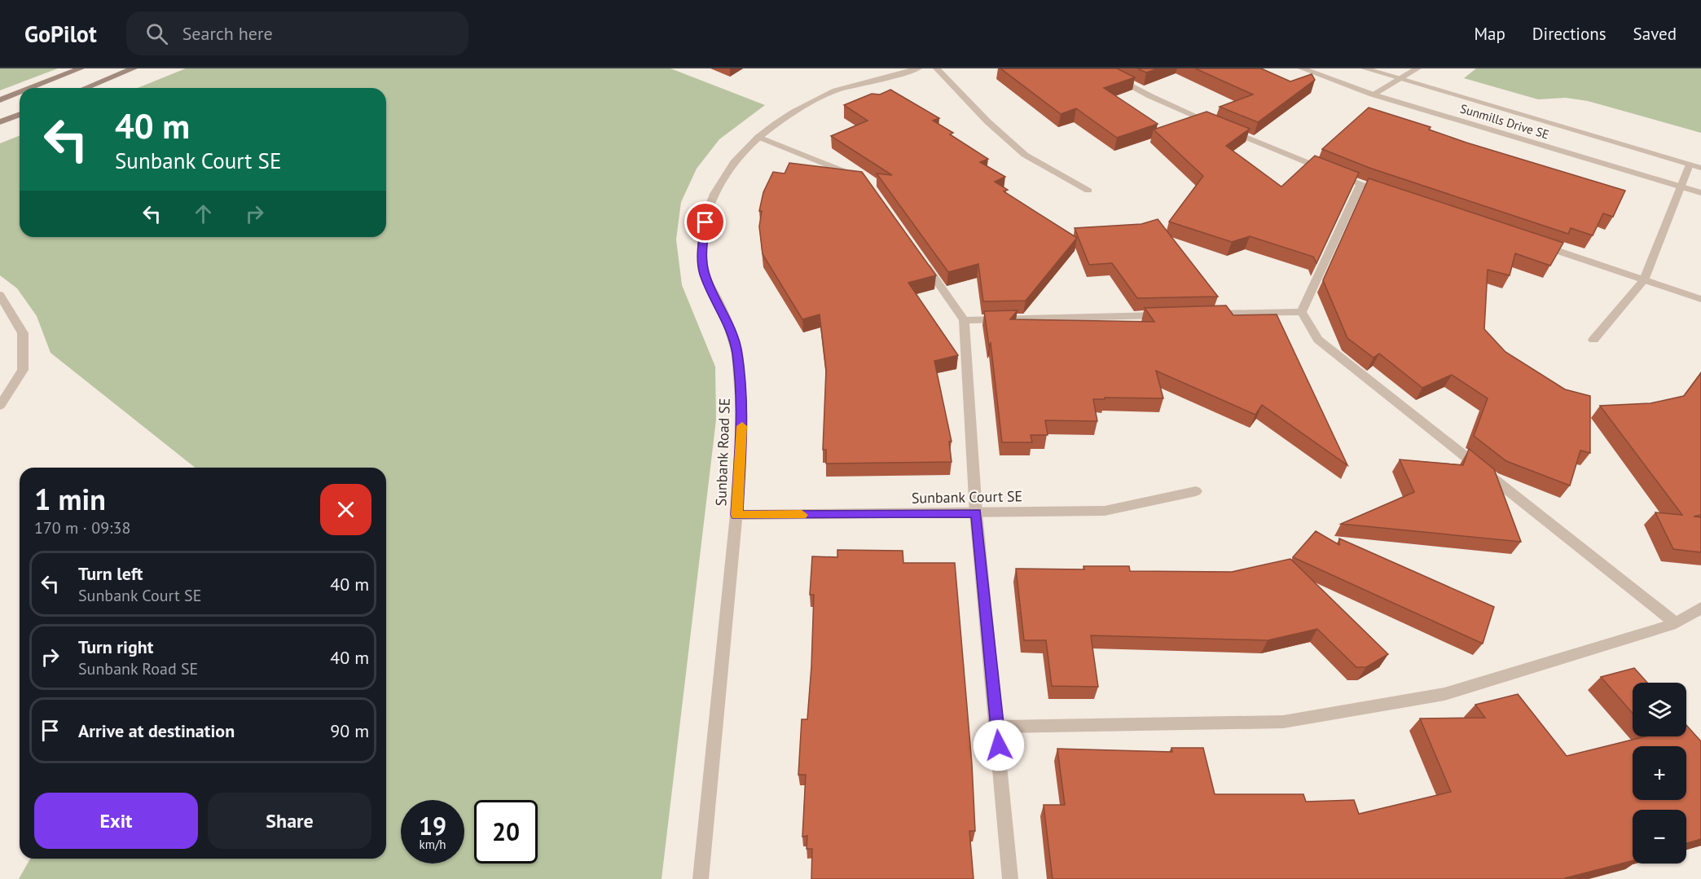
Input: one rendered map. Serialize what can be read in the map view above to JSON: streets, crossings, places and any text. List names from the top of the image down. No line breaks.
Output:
{"streets":{"street":["Sunmills Drive SE","Sunbank Road SE","Sunbank Court SE"]},"crossings":[["Sunbank Road SE","Sunbank Court SE"]],"page":{"header":"GoPilot","search":"Search here","nav":["Map","Directions","Saved"],"turn":["40 m","Sunbank Court SE"],"heading":["1 min","170 m · 09:38"],"list":[{"name":"Turn left","note":"Sunbank Court SE","value":"40 m"},{"name":"Turn right","note":"Sunbank Road SE","value":"40 m"},{"name":"Arrive at destination","value":"90 m"}],"map_buttons":["+","−"],"buttons":["Exit","Share"],"speed":"19 km/h","limit":"20"}}
